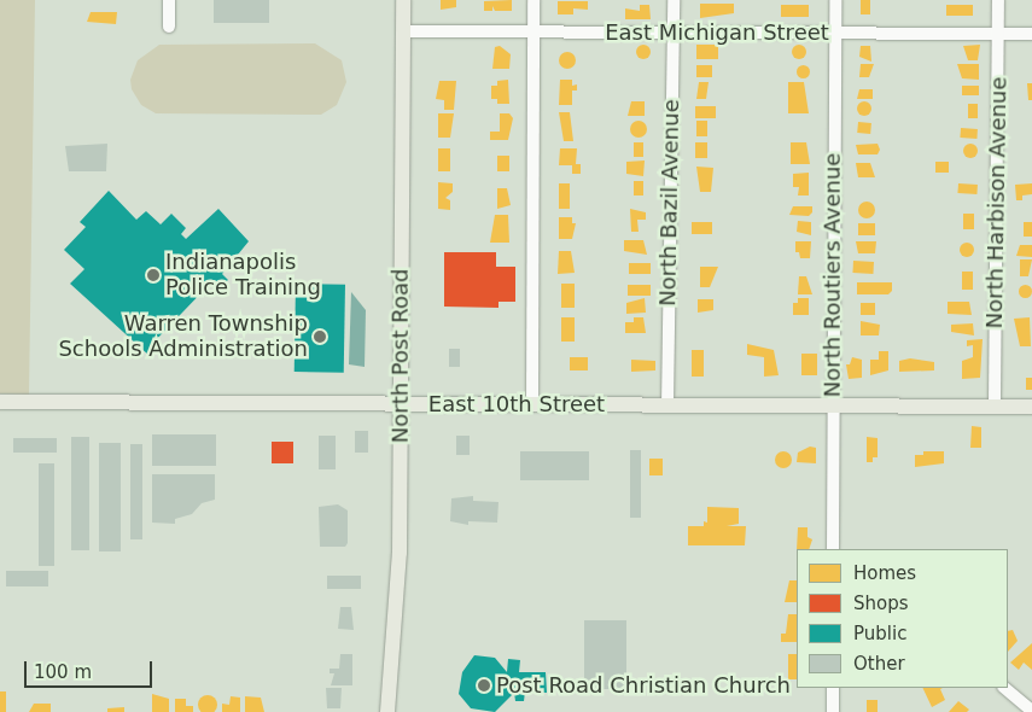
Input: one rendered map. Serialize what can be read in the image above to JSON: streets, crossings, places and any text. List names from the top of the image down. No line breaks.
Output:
{"streets":{"main road":["North Post Road","East 10th Street"],"street":["East Michigan Street","North Bazil Avenue","North Harbison Avenue","North Routiers Avenue"]},"crossings":[["East Michigan Street","North Bazil Avenue"],["East Michigan Street","North Harbison Avenue"],["East Michigan Street","North Routiers Avenue"],["East Michigan Street","North Post Road"],["North Bazil Avenue","East 10th Street"],["North Harbison Avenue","East 10th Street"],["North Routiers Avenue","East 10th Street"],["North Post Road","East 10th Street"]],"places":["Indianapolis Police Training","Warren Township Schools Administration","Post Road Christian Church"],"legend":["Homes","Shops","Public","Other"],"scale_bar":"100 m"}
